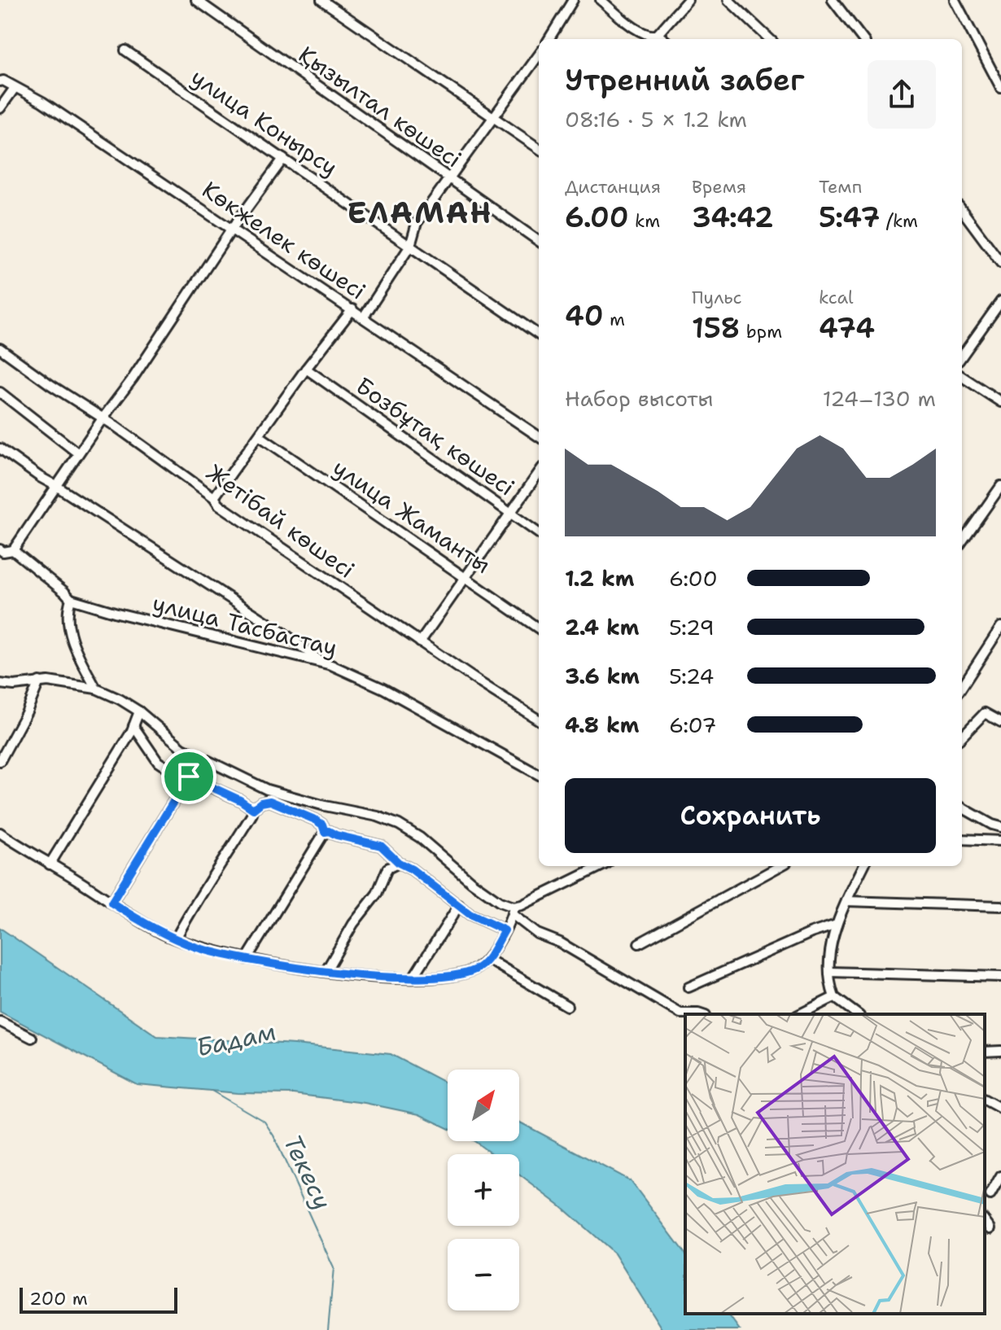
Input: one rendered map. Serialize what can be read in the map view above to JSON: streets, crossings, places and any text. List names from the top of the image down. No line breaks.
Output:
{"streets":{"street":["Қызылтал көшесі","улица Конырсу","Көкжелек көшесі","Бозбұтақ көшесі","улица Жаманты","Жетібай көшесі","улица Тасбастау"]},"districts":["ЕЛАМАН"],"water":["Бадам","Текесу"],"scale_bar":"200 m","north":"top right","page":{"heading":["Утренний забег","08:16 · 5 × 1.2 km"],"stats":[["Дистанция","6.00 km"],["Время","34:42"],["Темп","5:47 /km"],["40 m"],["Пульс","158 bpm"],["kcal","474"]],"chart":["Набор высоты","124–130 m"],"list":[{"name":"1.2 km","note":"6:00"},{"name":"2.4 km","note":"5:29"},{"name":"3.6 km","note":"5:24"},{"name":"4.8 km","note":"6:07"}],"buttons":"Сохранить","map_buttons":["+","−"],"scale":"200 m"}}
